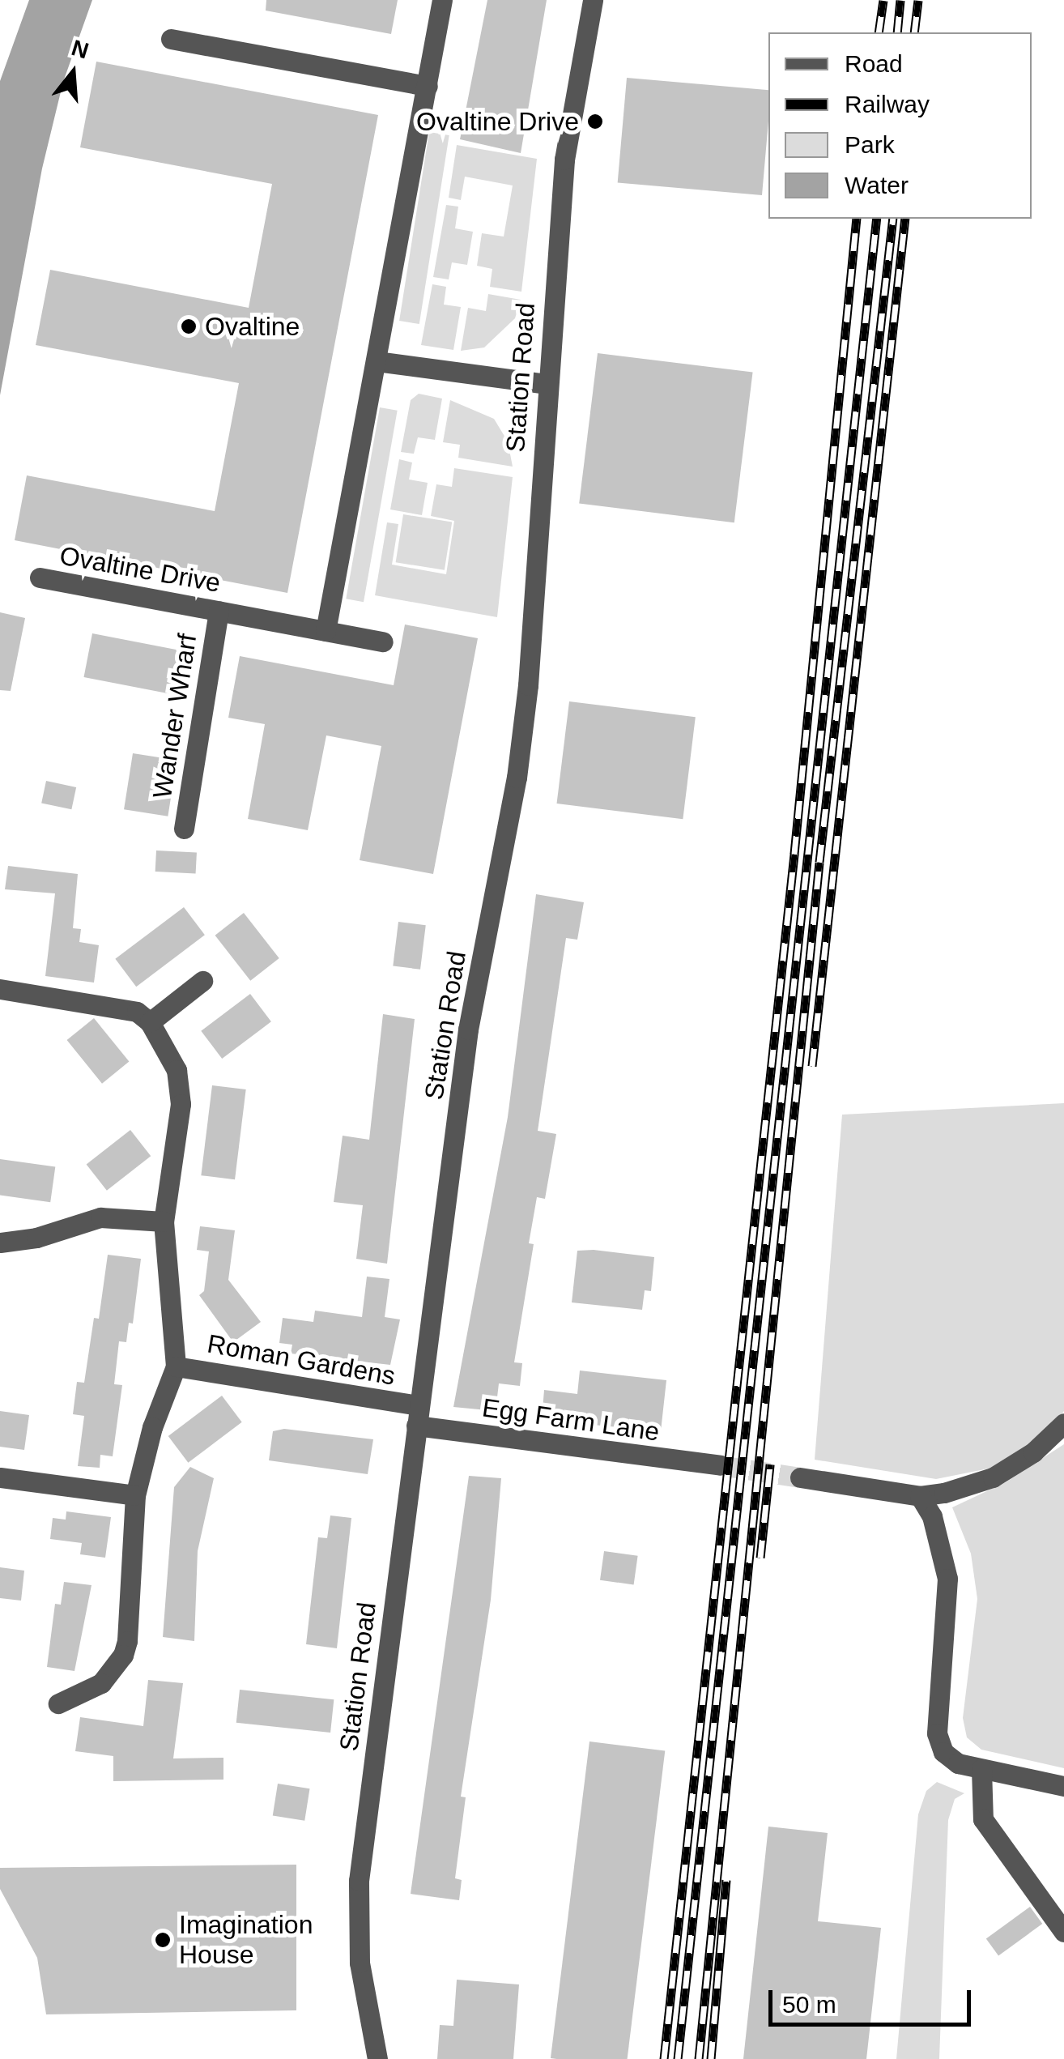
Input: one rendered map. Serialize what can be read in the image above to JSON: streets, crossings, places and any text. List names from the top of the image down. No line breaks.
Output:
{"streets":{"street":["Station Road","Ovaltine Drive","Wander Wharf","Roman Gardens","Egg Farm Lane"]},"crossings":[["Station Road","Roman Gardens"],["Station Road","Egg Farm Lane"],["Ovaltine Drive","Wander Wharf"],["Roman Gardens","Egg Farm Lane"]],"places":["Ovaltine Drive","Ovaltine","Imagination House"],"legend":["Road","Railway","Park","Water"],"scale_bar":"50 m","north":"top"}
